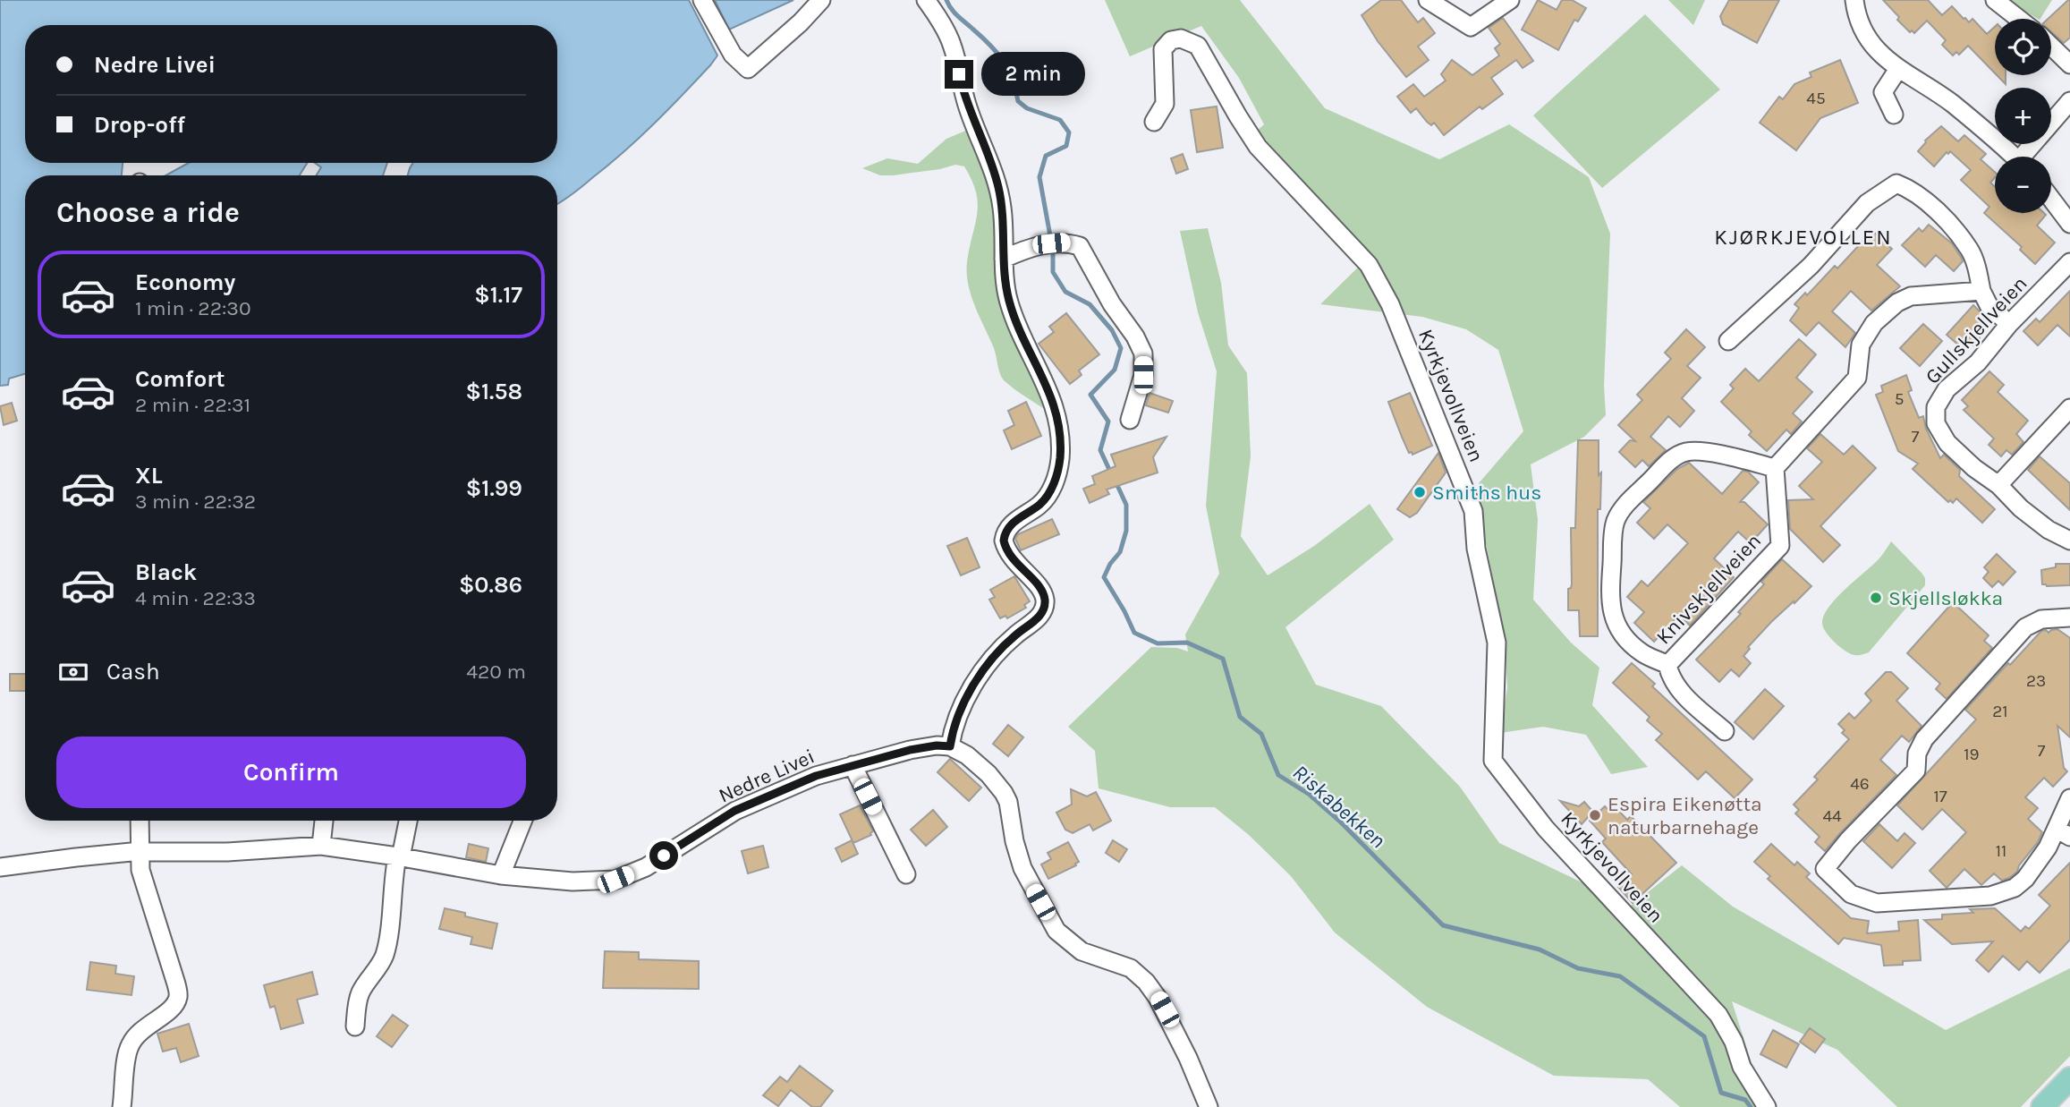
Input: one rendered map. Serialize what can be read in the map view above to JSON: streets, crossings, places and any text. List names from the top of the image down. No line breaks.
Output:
{"streets":{"street":["Gullskjellveien","Kyrkjevollveien","Knivskjellveien","Nedre Livei"]},"districts":["KJØRKJEVOLLEN"],"water":["Riskabekken"],"places":["Smiths hus","Skjellsløkka","Espira Eikenøtta naturbarnehage"],"house_numbers":["45","5","7","23","21","7","19","46","17","44","11"],"page":{"map_buttons":["+","−"],"banner":["Nedre Livei","Drop-off"],"bubble":"2 min","heading":"Choose a ride","list":[{"name":"Economy","note":"1 min · 22:30","value":"$1.17"},{"name":"Comfort","note":"2 min · 22:31","value":"$1.58"},{"name":"XL","note":"3 min · 22:32","value":"$1.99"},{"name":"Black","note":"4 min · 22:33","value":"$0.86"}],"pay":["Cash","420 m"],"buttons":"Confirm"}}
